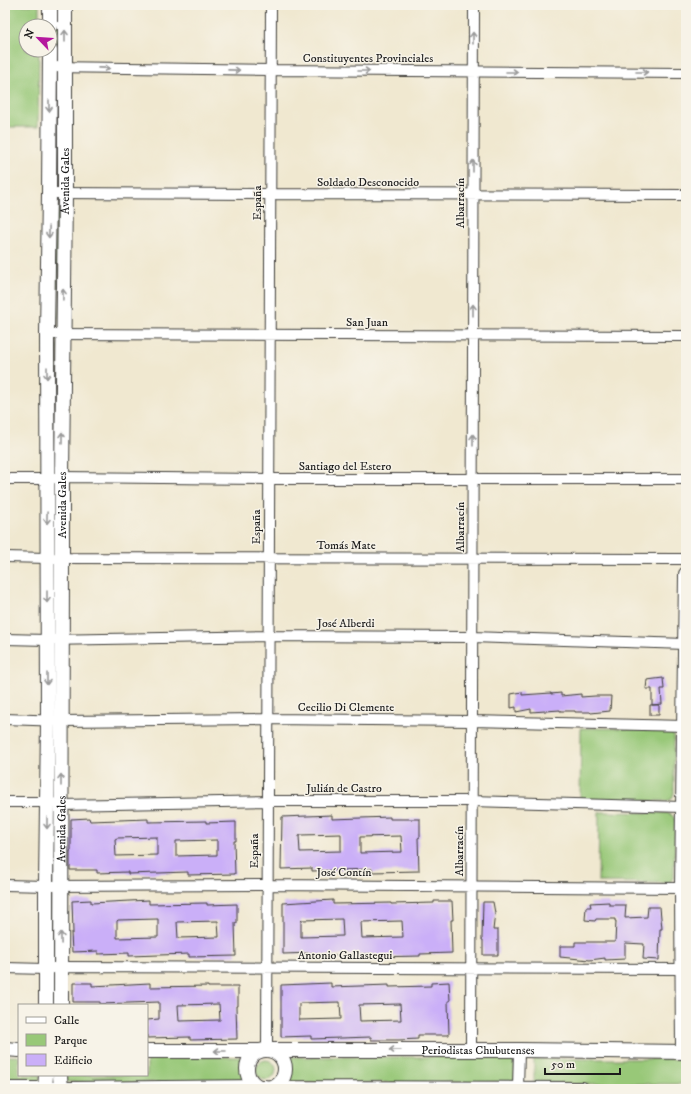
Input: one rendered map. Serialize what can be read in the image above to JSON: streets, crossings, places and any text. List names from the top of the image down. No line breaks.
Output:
{"streets":{"street":["Constituyentes Provinciales","Avenida Gales","Soldado Desconocido","España","Albarracín","San Juan","Santiago del Estero","Tomás Mate","José Alberdi","Cecilio Di Clemente","Julián de Castro","José Contín","Antonio Gallastegui","Periodistas Chubutenses"]},"crossings":[["Constituyentes Provinciales","Avenida Gales"],["Constituyentes Provinciales","España"],["Constituyentes Provinciales","Albarracín"],["Avenida Gales","Soldado Desconocido"],["Avenida Gales","San Juan"],["Avenida Gales","Santiago del Estero"],["Avenida Gales","Tomás Mate"],["Avenida Gales","José Alberdi"],["Avenida Gales","Cecilio Di Clemente"],["Avenida Gales","Julián de Castro"],["Avenida Gales","José Contín"],["Avenida Gales","Antonio Gallastegui"],["Soldado Desconocido","España"],["Soldado Desconocido","Albarracín"],["España","San Juan"],["España","Santiago del Estero"],["España","Tomás Mate"],["España","José Alberdi"],["España","Cecilio Di Clemente"],["España","Julián de Castro"],["España","José Contín"],["España","Antonio Gallastegui"],["España","Periodistas Chubutenses"],["Albarracín","San Juan"],["Albarracín","Santiago del Estero"],["Albarracín","Tomás Mate"],["Albarracín","José Alberdi"],["Albarracín","Cecilio Di Clemente"],["Albarracín","Julián de Castro"],["Albarracín","José Contín"],["Albarracín","Antonio Gallastegui"],["Albarracín","Periodistas Chubutenses"]],"one_way":["Constituyentes Provinciales","Albarracín"],"legend":["Calle","Parque","Edificio"],"scale_bar":"50 m","north":"top left"}
